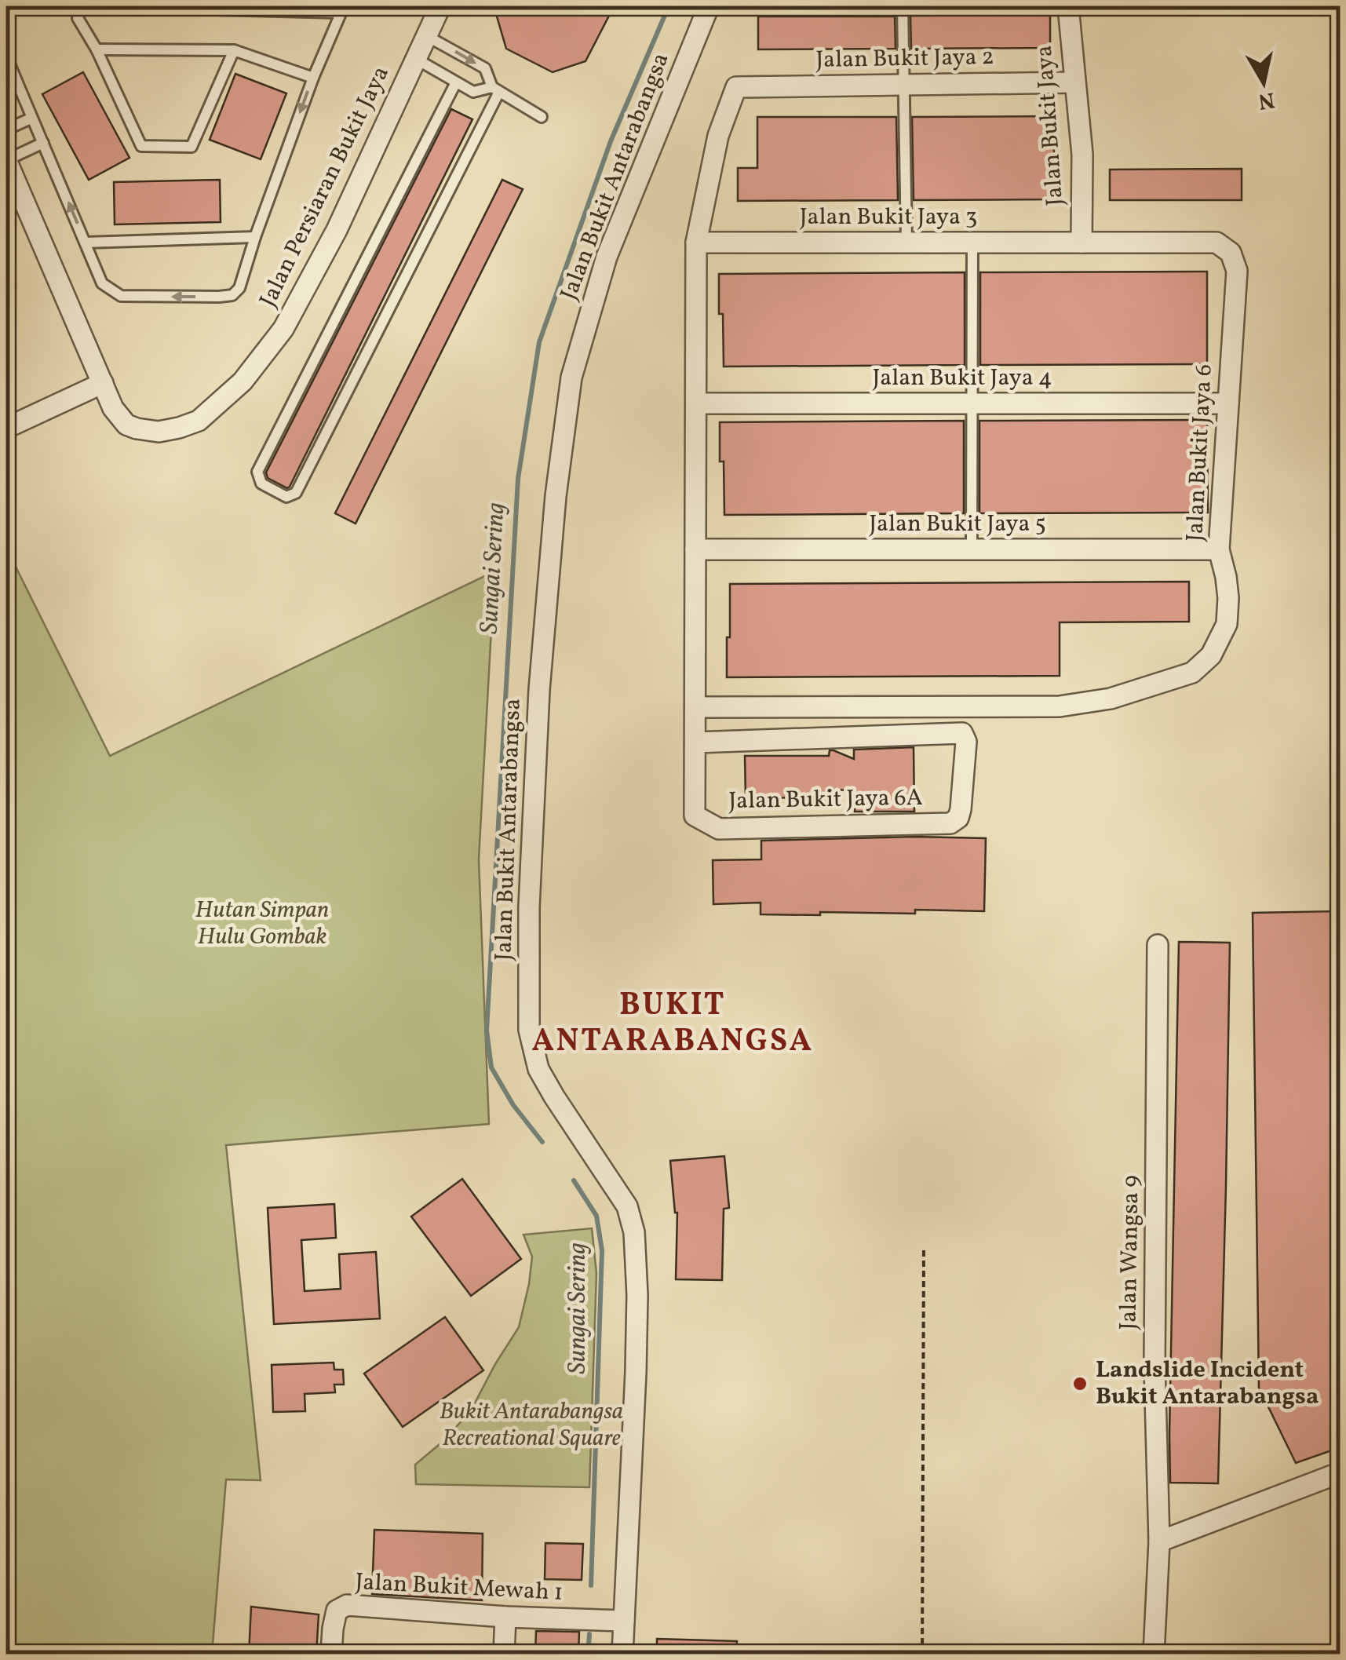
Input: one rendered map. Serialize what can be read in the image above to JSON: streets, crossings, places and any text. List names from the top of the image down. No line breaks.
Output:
{"streets":{"street":["Jalan Bukit Jaya 2","Jalan Bukit Jaya","Jalan Bukit Antarabangsa","Jalan Persiaran Bukit Jaya","Jalan Bukit Jaya 3","Jalan Bukit Jaya 4","Jalan Bukit Jaya 6","Jalan Bukit Jaya 5","Jalan Bukit Jaya 6A","Jalan Wangsa 9","Jalan Bukit Mewah 1"]},"crossings":[["Jalan Bukit Jaya 2","Jalan Bukit Jaya"],["Jalan Bukit Jaya 2","Jalan Bukit Jaya 3"],["Jalan Bukit Jaya","Jalan Bukit Jaya 3"],["Jalan Bukit Jaya","Jalan Bukit Jaya 6"],["Jalan Bukit Antarabangsa","Jalan Bukit Mewah 1"],["Jalan Bukit Jaya 3","Jalan Bukit Jaya 6"],["Jalan Bukit Jaya 4","Jalan Bukit Jaya 6"],["Jalan Bukit Jaya 6","Jalan Bukit Jaya 5"]],"districts":["BUKIT ANTARABANGSA"],"water":["Sungai Sering"],"parks":["Hutan Simpan Hulu Gombak","Bukit Antarabangsa Recreational Square"],"places":["Landslide Incident Bukit Antarabangsa"],"north":"bottom"}
